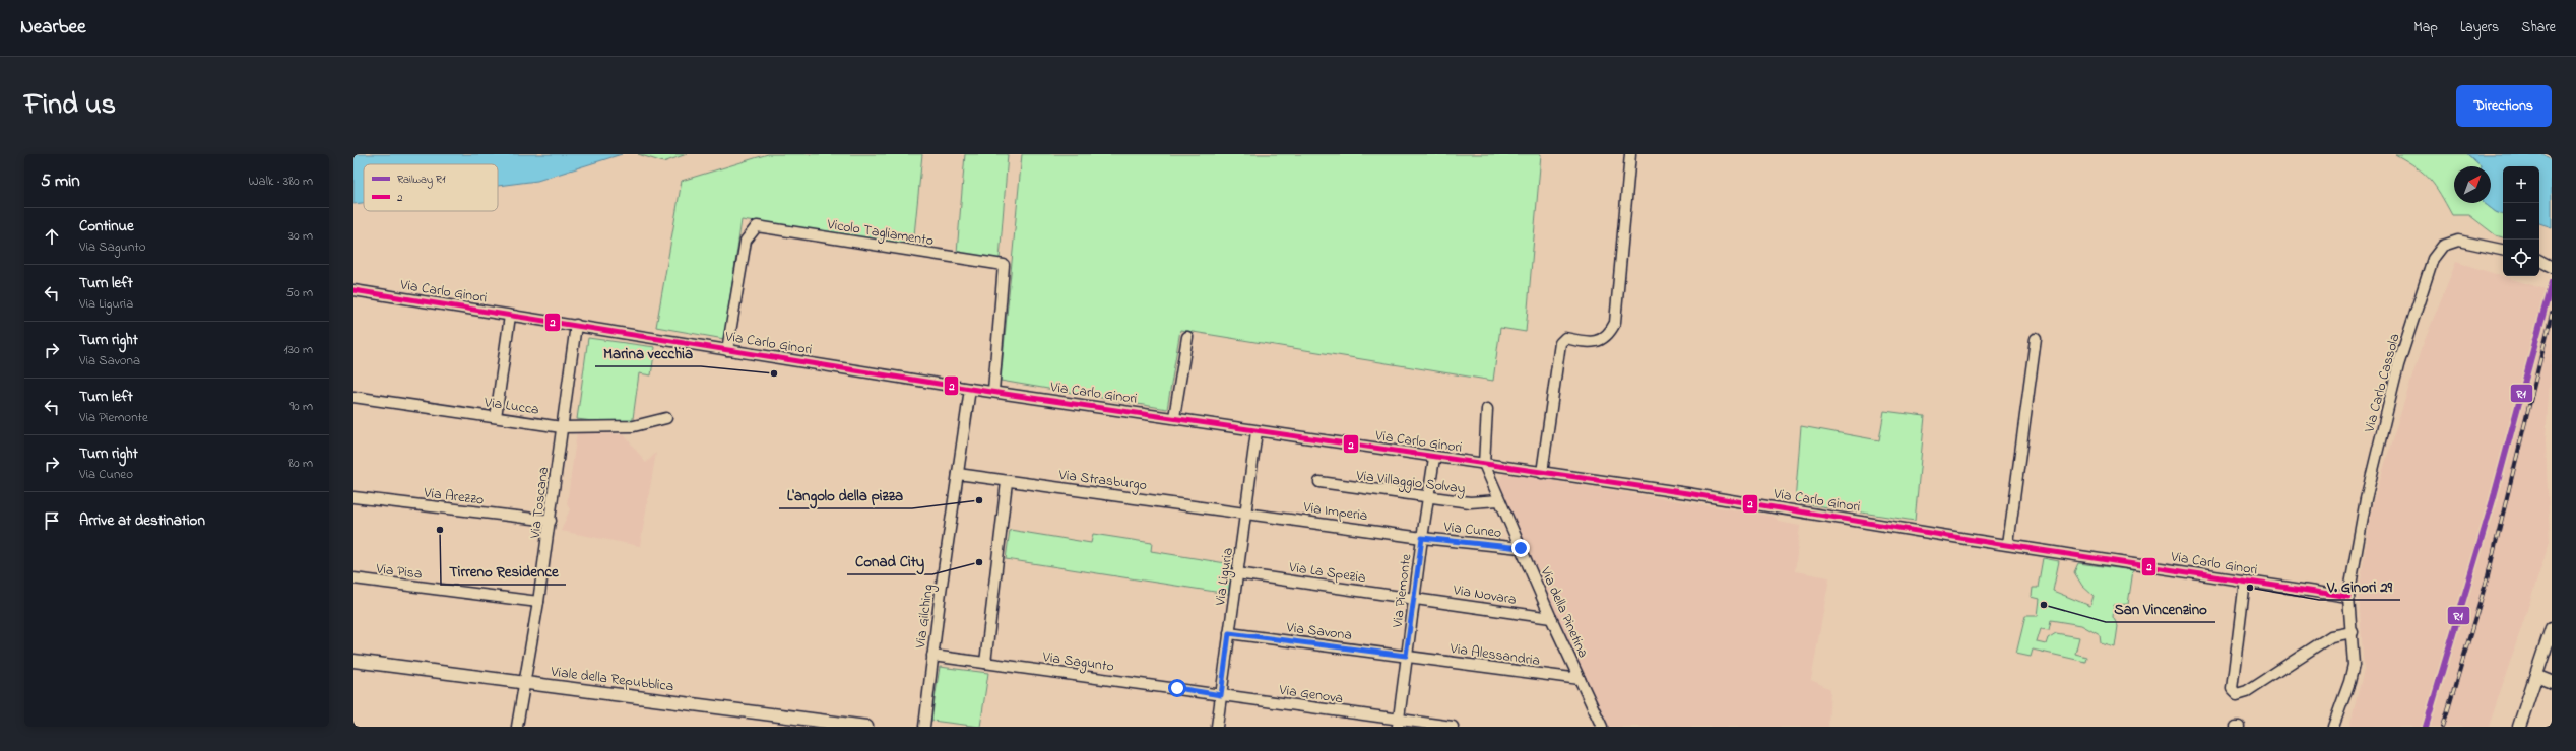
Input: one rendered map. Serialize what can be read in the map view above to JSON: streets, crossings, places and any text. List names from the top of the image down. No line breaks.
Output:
{"streets":{"street":["Vicolo Tagliamento","Via Carlo Ginori","Via Carlo Cassola","Via Lucca","Via Strasburgo","Via Villaggio Solvay","Via Arezzo","Via Toscana","Via Imperia","Via Cuneo","Via Pisa","Via La Spezia","Via Liguria","Via Piemonte","Via Novara","Via della Pinetina","Via Gilching","Via Savona","Via Alessandria","Via Sagunto","Viale della Repubblica","Via Genova"]},"crossings":[["Vicolo Tagliamento","Via Carlo Ginori"],["Via Carlo Ginori","Via Carlo Cassola"],["Via Carlo Ginori","Via Toscana"],["Via Carlo Ginori","Via Liguria"],["Via Carlo Ginori","Via Piemonte"],["Via Carlo Ginori","Via della Pinetina"],["Via Carlo Ginori","Via Gilching"],["Via Lucca","Via Toscana"],["Via Strasburgo","Via Imperia"],["Via Strasburgo","Via Liguria"],["Via Strasburgo","Via Gilching"],["Via Villaggio Solvay","Via Piemonte"],["Via Villaggio Solvay","Via della Pinetina"],["Via Arezzo","Via Toscana"],["Via Toscana","Via Pisa"],["Via Toscana","Viale della Repubblica"],["Via Imperia","Via Cuneo"],["Via Imperia","Via Liguria"],["Via Imperia","Via Piemonte"],["Via Cuneo","Via Piemonte"],["Via Cuneo","Via della Pinetina"],["Via La Spezia","Via Liguria"],["Via La Spezia","Via Piemonte"],["Via La Spezia","Via Novara"],["Via Liguria","Via Savona"],["Via Liguria","Via Sagunto"],["Via Liguria","Via Genova"],["Via Piemonte","Via Novara"],["Via Piemonte","Via Savona"],["Via Piemonte","Via Alessandria"],["Via Piemonte","Via Genova"],["Via Novara","Via della Pinetina"],["Via della Pinetina","Via Alessandria"],["Via Gilching","Via Sagunto"],["Via Savona","Via Alessandria"],["Via Sagunto","Via Genova"]],"places":["Marina vecchia","L'angolo della pizza","Tirreno Residence","Conad City","V. Ginori 29","San Vincenzino"],"lines":["rail line R1","transit line 2"],"legend":["Railway R1","2"],"north":"top right","page":{"header":"Nearbee","nav":["Map","Layers","Share"],"title":"Find us","buttons":"Directions","heading":["5 min","Walk · 380 m"],"map_buttons":["+","−"],"list":[["Continue","Via Sagunto","30 m"],["Turn left","Via Liguria","50 m"],["Turn right","Via Savona","130 m"],["Turn left","Via Piemonte","90 m"],["Turn right","Via Cuneo","80 m"],"Arrive at destination"]}}
